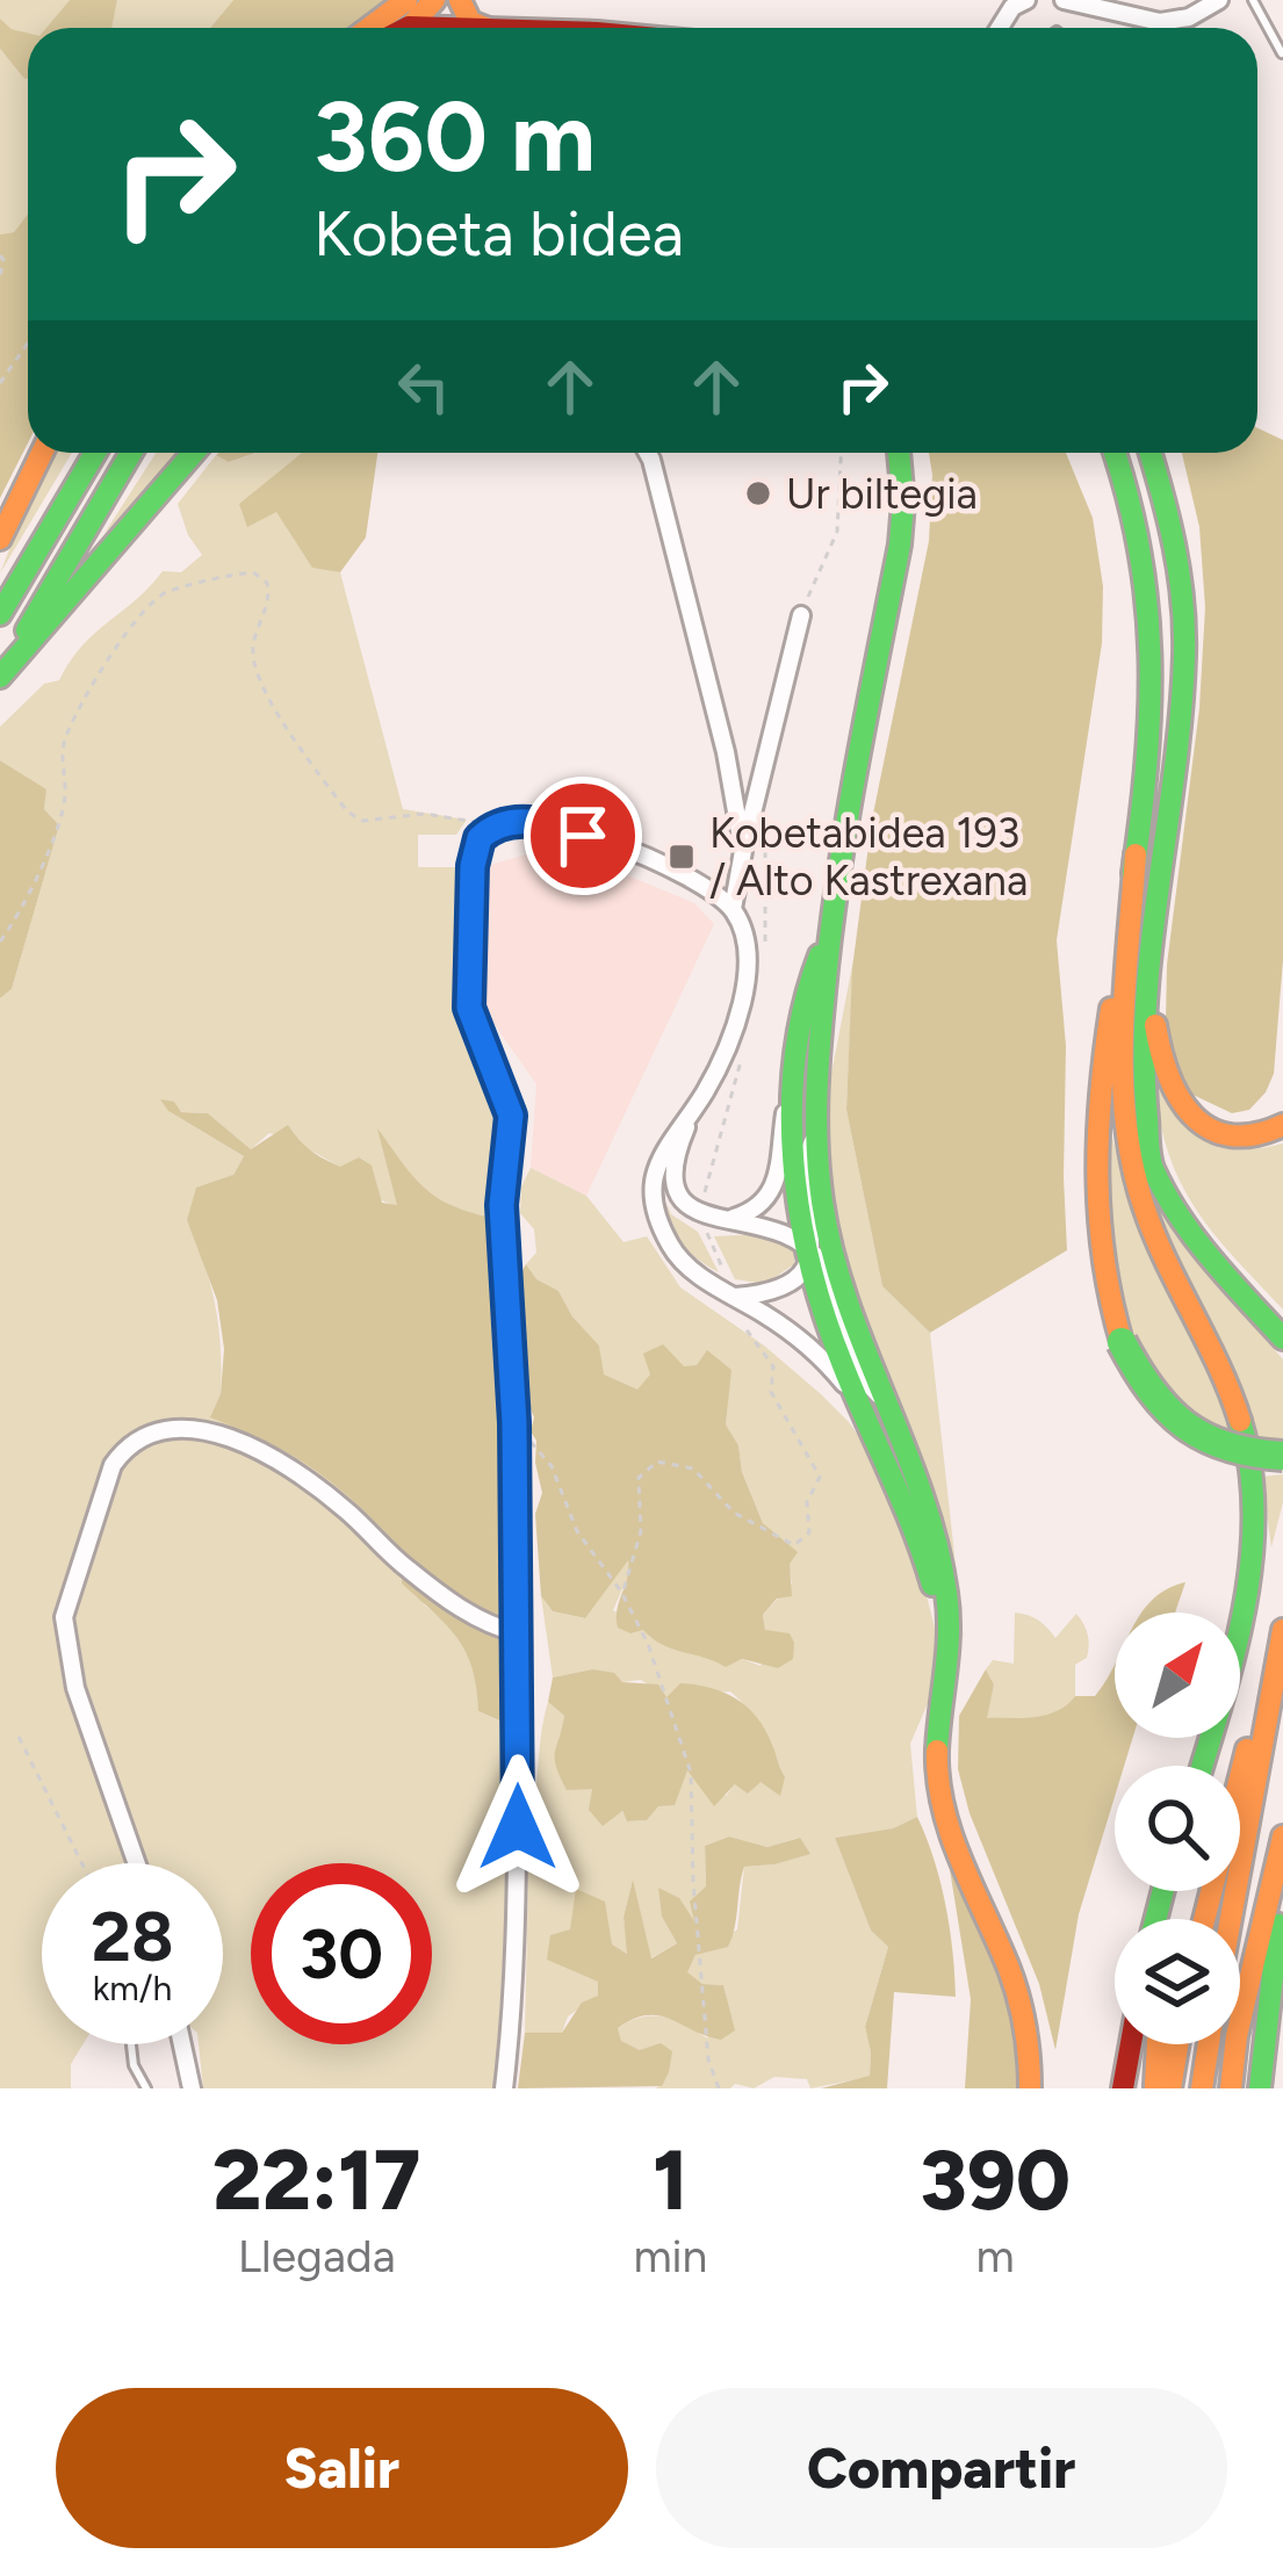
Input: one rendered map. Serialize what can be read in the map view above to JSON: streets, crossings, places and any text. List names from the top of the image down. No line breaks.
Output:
{"places":{"other":["Ur biltegia"],"transit":["Kobetabidea 193 / Alto Kastrexana"]},"north":"top right","page":{"turn":["360 m","Kobeta bidea"],"speed":"28 km/h","limit":"30","eta":["22:17","Llegada","1","min","390","m"],"buttons":["Salir","Compartir"]}}
